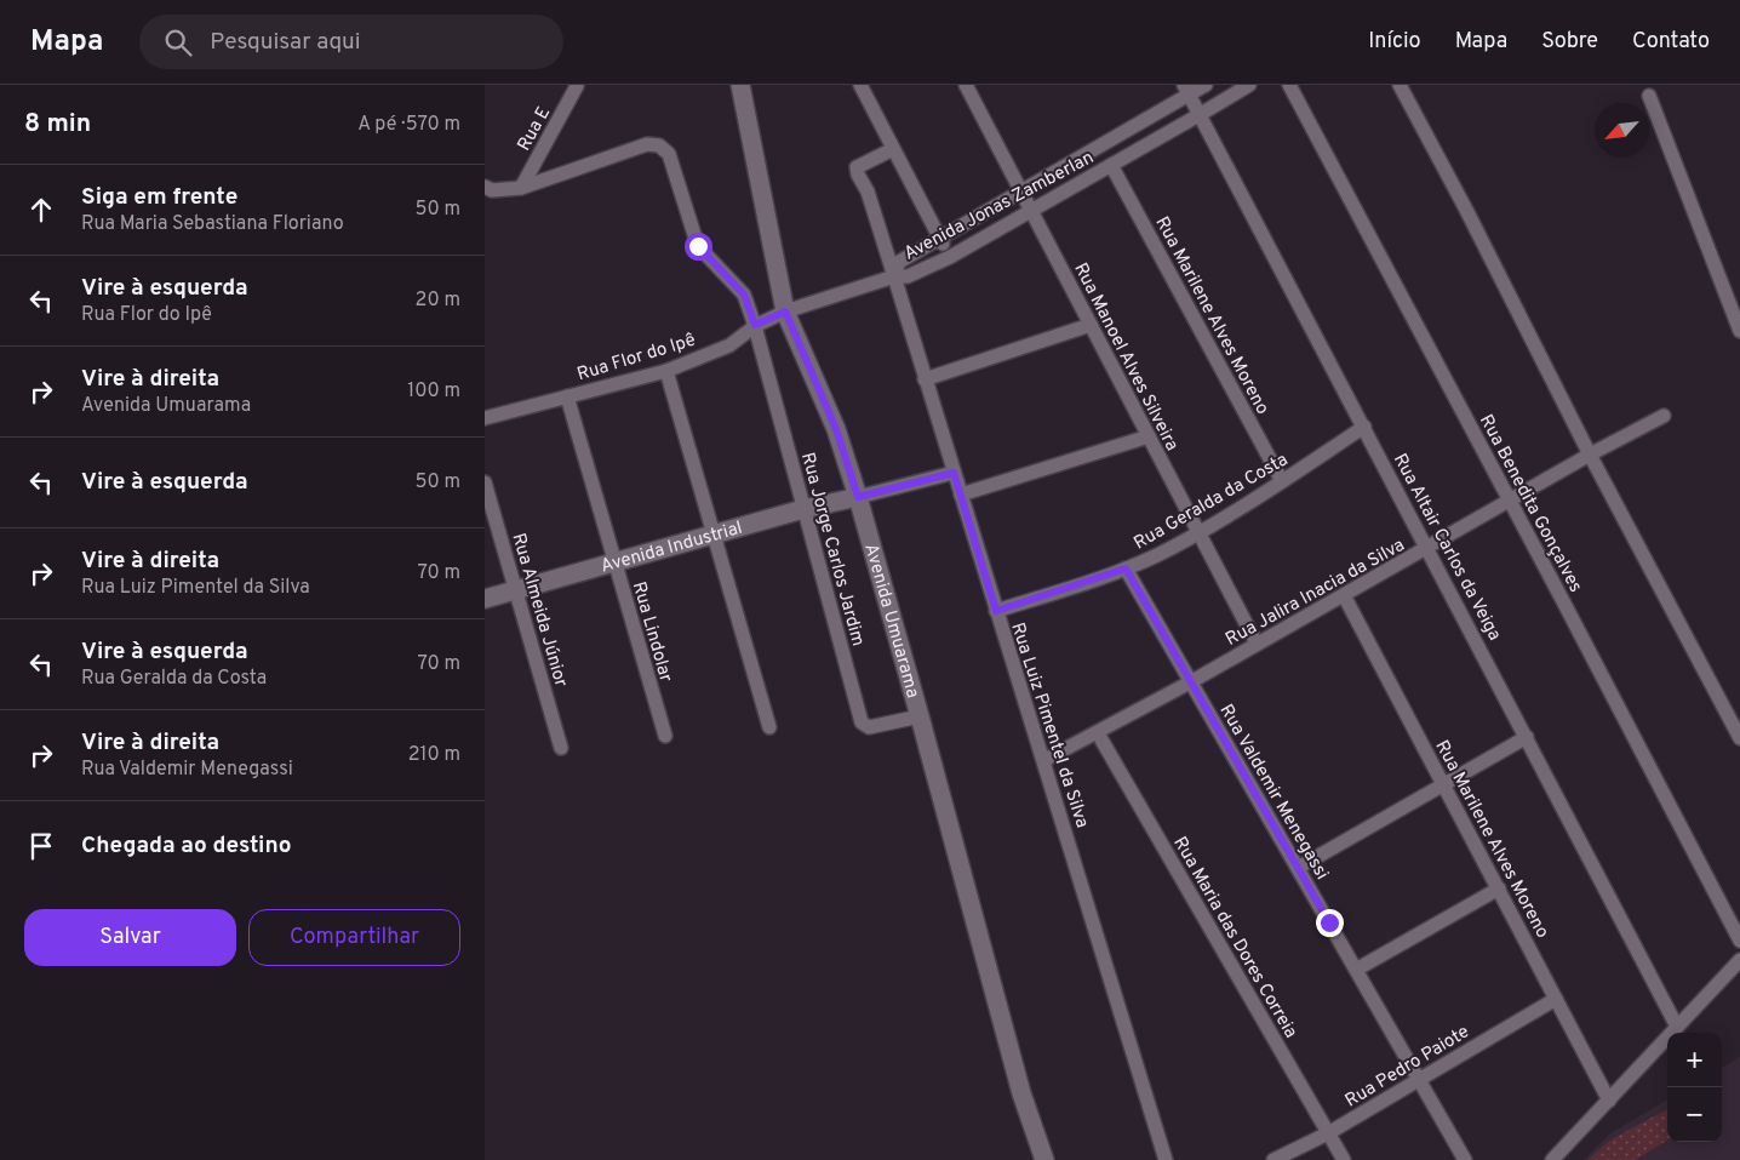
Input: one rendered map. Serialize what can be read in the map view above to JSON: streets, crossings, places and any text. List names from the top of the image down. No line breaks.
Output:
{"streets":{"street":["Rua E","Avenida Jonas Zamberlan","Rua Marilene Alves Moreno","Rua Flor do Ipê","Rua Manoel Alves Silveira","Rua Geralda da Costa","Rua Benedita Gonçalves","Avenida Industrial","Rua Altair Carlos da Veiga","Rua Jorge Carlos Jardim","Rua Jalira Inacia da Silva","Rua Almeida Júnior","Avenida Umuarama","Rua Lindolar","Rua Luiz Pimentel da Silva","Rua Valdemir Menegassi","Rua Maria das Dores Correia","Rua Pedro Paiote"]},"crossings":[["Rua E","Rua Jorge Carlos Jardim"],["Avenida Jonas Zamberlan","Rua Marilene Alves Moreno"],["Avenida Jonas Zamberlan","Rua Flor do Ipê"],["Avenida Jonas Zamberlan","Rua Manoel Alves Silveira"],["Avenida Jonas Zamberlan","Rua Altair Carlos da Veiga"],["Avenida Jonas Zamberlan","Rua Luiz Pimentel da Silva"],["Rua Marilene Alves Moreno","Rua Geralda da Costa"],["Rua Marilene Alves Moreno","Rua Jalira Inacia da Silva"],["Rua Marilene Alves Moreno","Rua Pedro Paiote"],["Rua Flor do Ipê","Rua Jorge Carlos Jardim"],["Rua Flor do Ipê","Avenida Umuarama"],["Rua Flor do Ipê","Rua Lindolar"],["Rua Flor do Ipê","Rua Luiz Pimentel da Silva"],["Rua Manoel Alves Silveira","Rua Geralda da Costa"],["Rua Manoel Alves Silveira","Rua Jalira Inacia da Silva"],["Rua Geralda da Costa","Rua Altair Carlos da Veiga"],["Rua Geralda da Costa","Rua Luiz Pimentel da Silva"],["Rua Geralda da Costa","Rua Valdemir Menegassi"],["Rua Benedita Gonçalves","Rua Jalira Inacia da Silva"],["Avenida Industrial","Rua Jorge Carlos Jardim"],["Avenida Industrial","Rua Almeida Júnior"],["Avenida Industrial","Avenida Umuarama"],["Avenida Industrial","Rua Lindolar"],["Rua Altair Carlos da Veiga","Rua Jalira Inacia da Silva"],["Rua Jorge Carlos Jardim","Avenida Umuarama"],["Rua Jalira Inacia da Silva","Rua Luiz Pimentel da Silva"],["Rua Jalira Inacia da Silva","Rua Valdemir Menegassi"],["Rua Jalira Inacia da Silva","Rua Maria das Dores Correia"],["Rua Valdemir Menegassi","Rua Pedro Paiote"],["Rua Maria das Dores Correia","Rua Pedro Paiote"]],"north":"bottom left","page":{"header":"Mapa","search":"Pesquisar aqui","nav":["Início","Mapa","Sobre","Contato"],"heading":["8 min","A pé · 570 m"],"list":[["Siga em frente","Rua Maria Sebastiana Floriano","50 m"],["Vire à esquerda","Rua Flor do Ipê","20 m"],["Vire à direita","Avenida Umuarama","100 m"],["Vire à esquerda","50 m"],["Vire à direita","Rua Luiz Pimentel da Silva","70 m"],["Vire à esquerda","Rua Geralda da Costa","70 m"],["Vire à direita","Rua Valdemir Menegassi","210 m"],"Chegada ao destino"],"buttons":["Salvar","Compartilhar"],"map_buttons":["+","−"]}}
